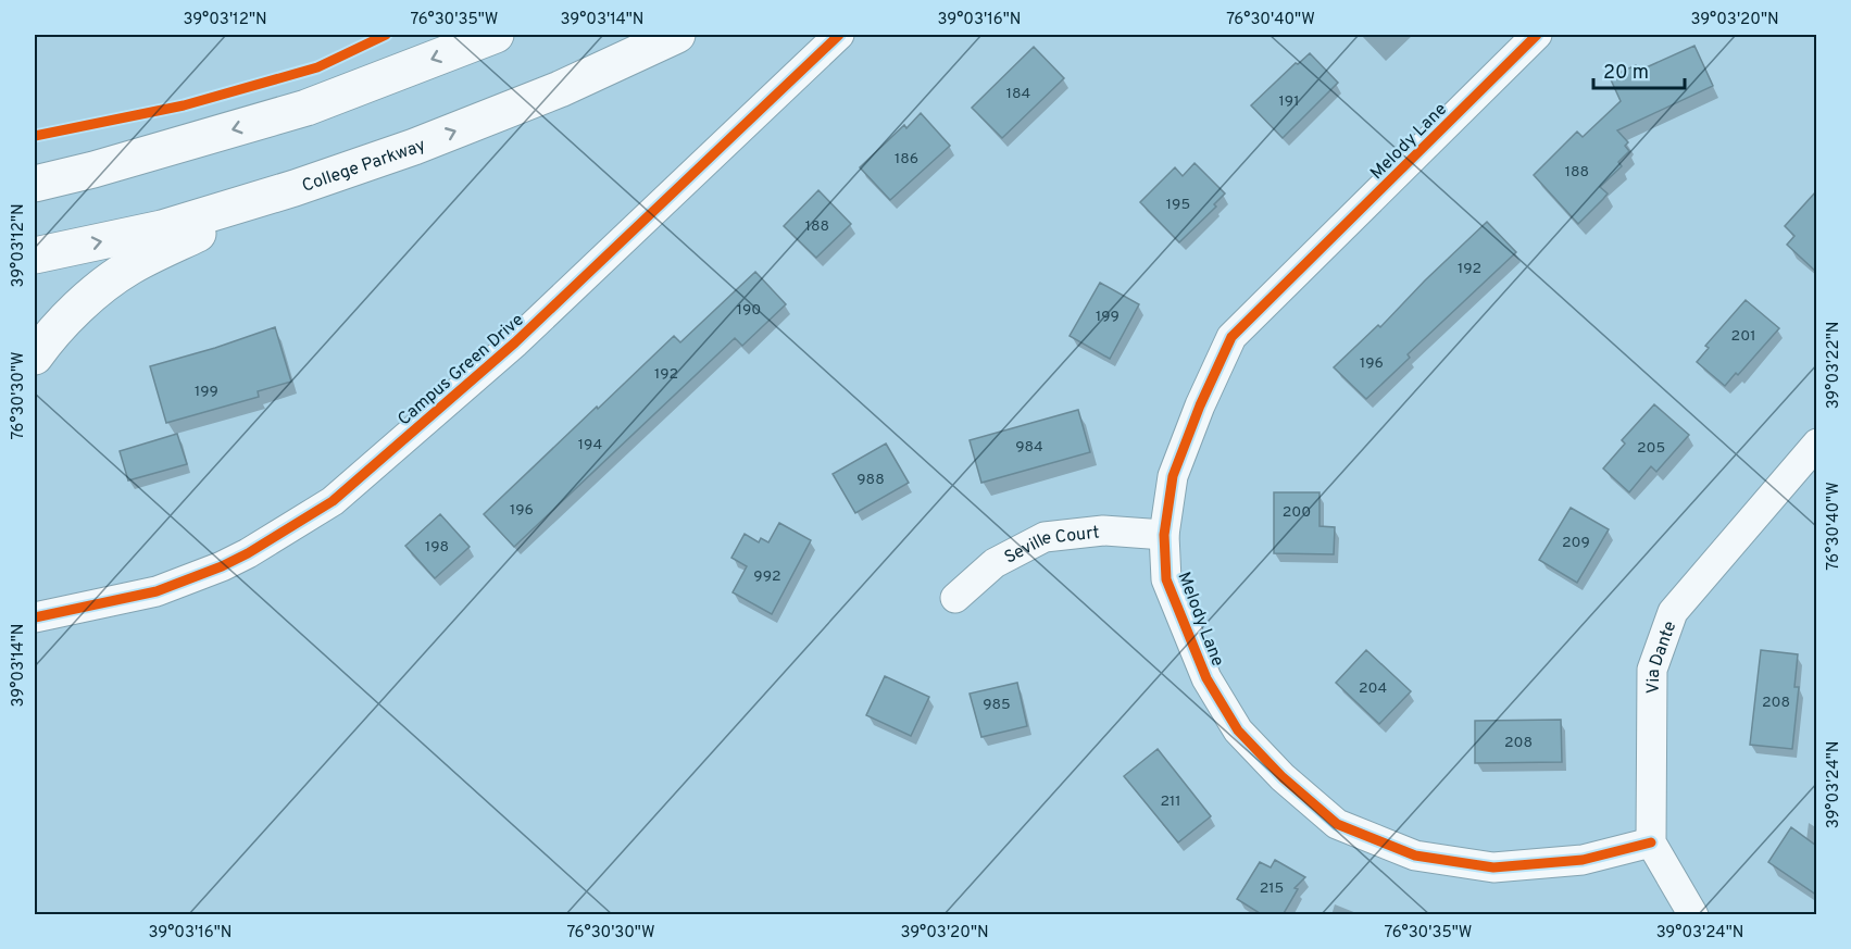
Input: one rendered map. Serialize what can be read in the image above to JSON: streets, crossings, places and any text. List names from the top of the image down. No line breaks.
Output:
{"streets":{"main road":["College Parkway"],"street":["Melody Lane","Campus Green Drive","Seville Court","Via Dante"]},"crossings":[["Melody Lane","Seville Court"],["Melody Lane","Via Dante"]],"house_numbers":["184","191","186","188","195","188","192","190","199","201","196","192","199","194","984","205","988","196","200","209","198","992","204","208","985","208","211","215"],"scale_bar":"20 m","coordinates":["39°03'12\"N","76°30'35\"W","39°03'14\"N","39°03'16\"N","76°30'40\"W","39°03'20\"N","39°03'22\"N","76°30'30\"W","39°03'24\"N"]}
